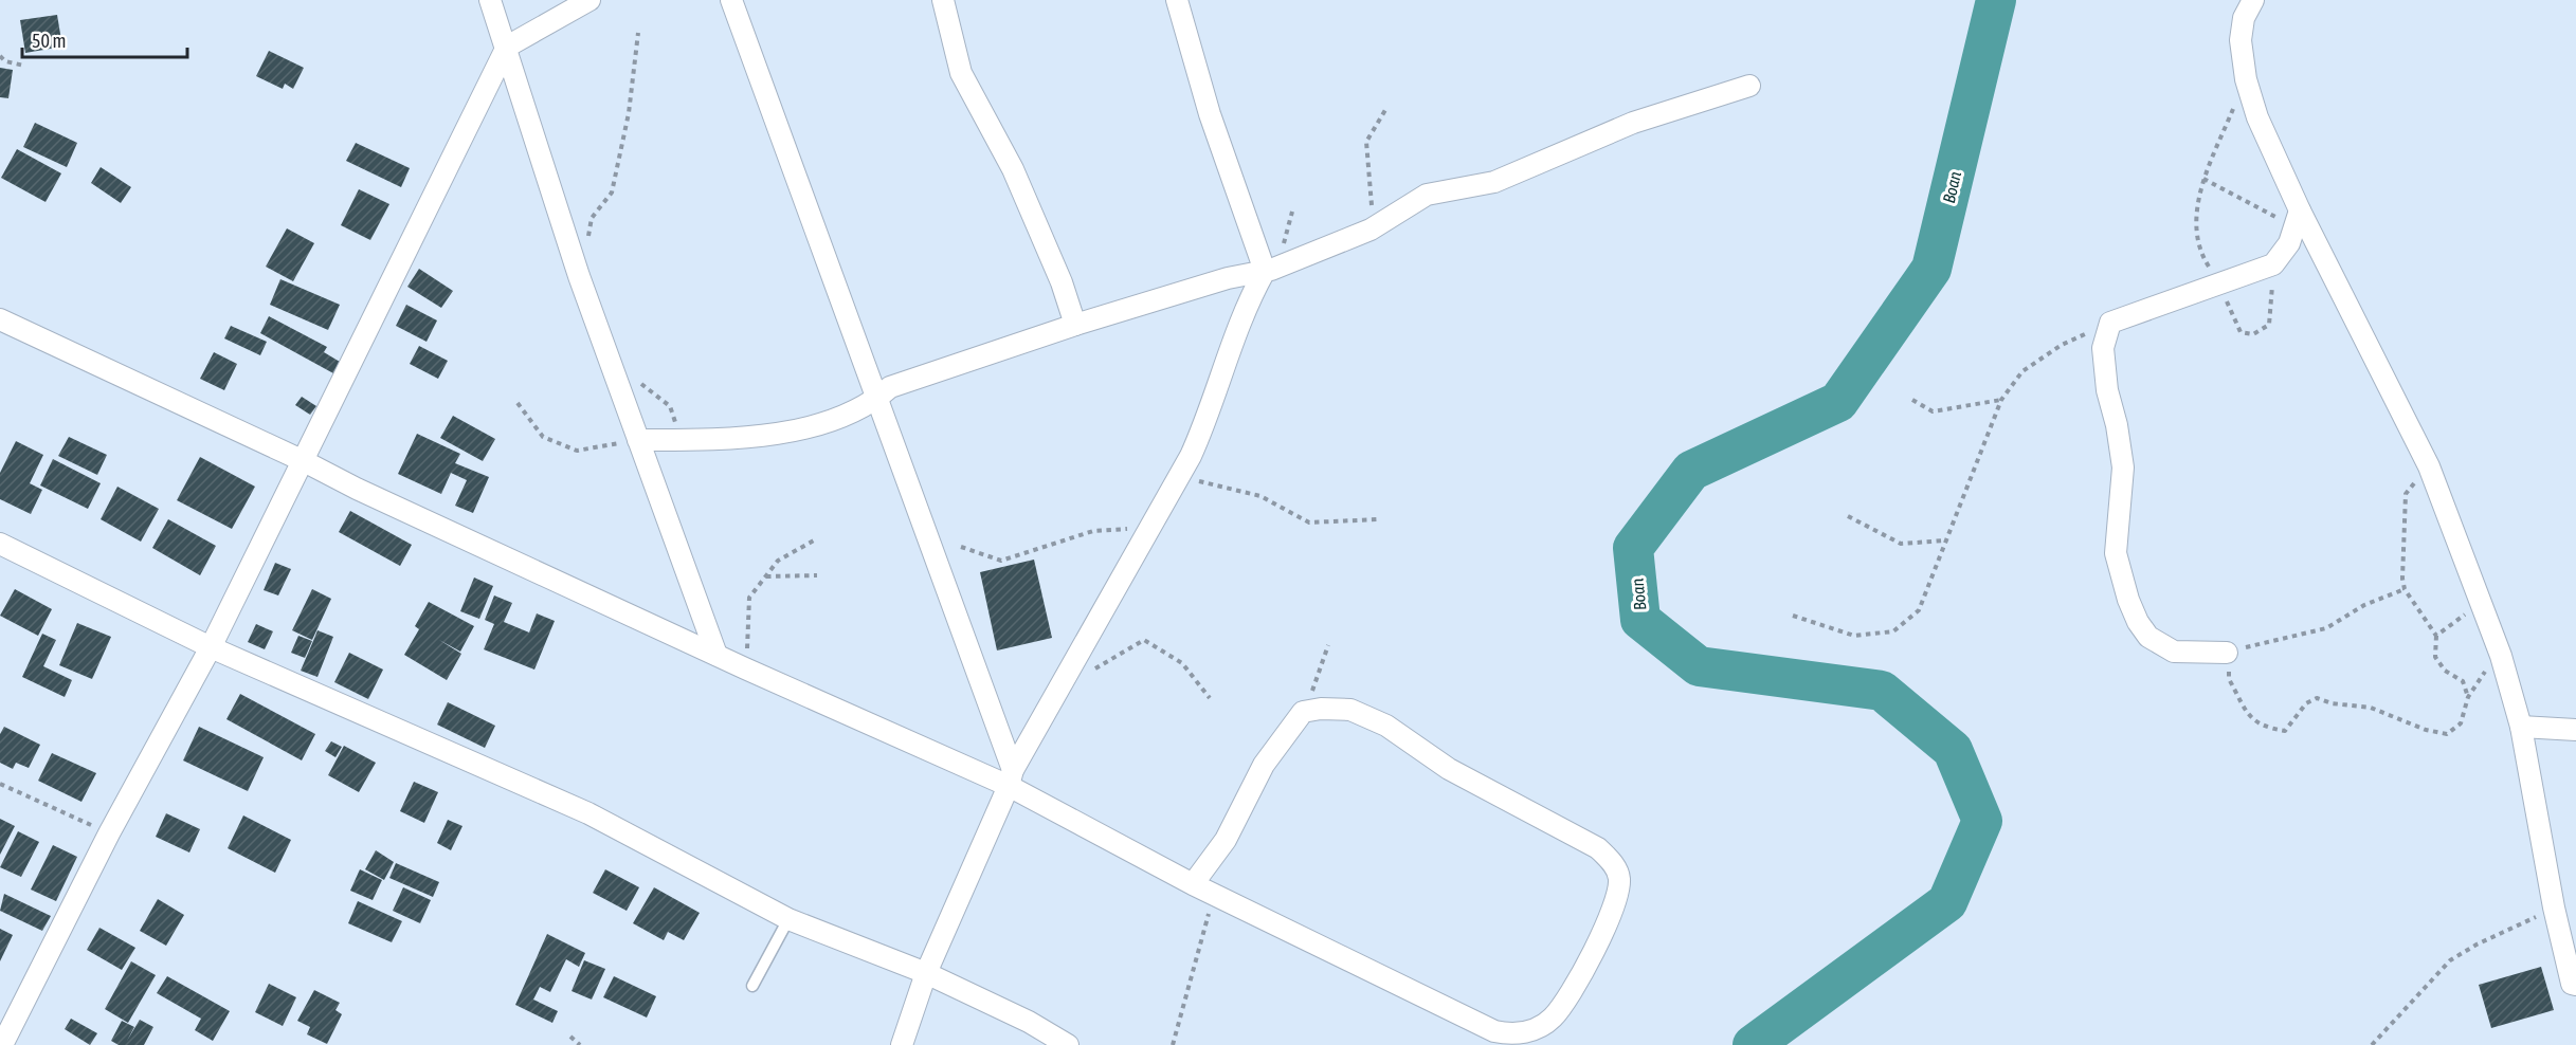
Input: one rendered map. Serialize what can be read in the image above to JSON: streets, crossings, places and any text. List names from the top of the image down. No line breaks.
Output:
{"water":["Boan"],"scale_bar":"50 m"}
